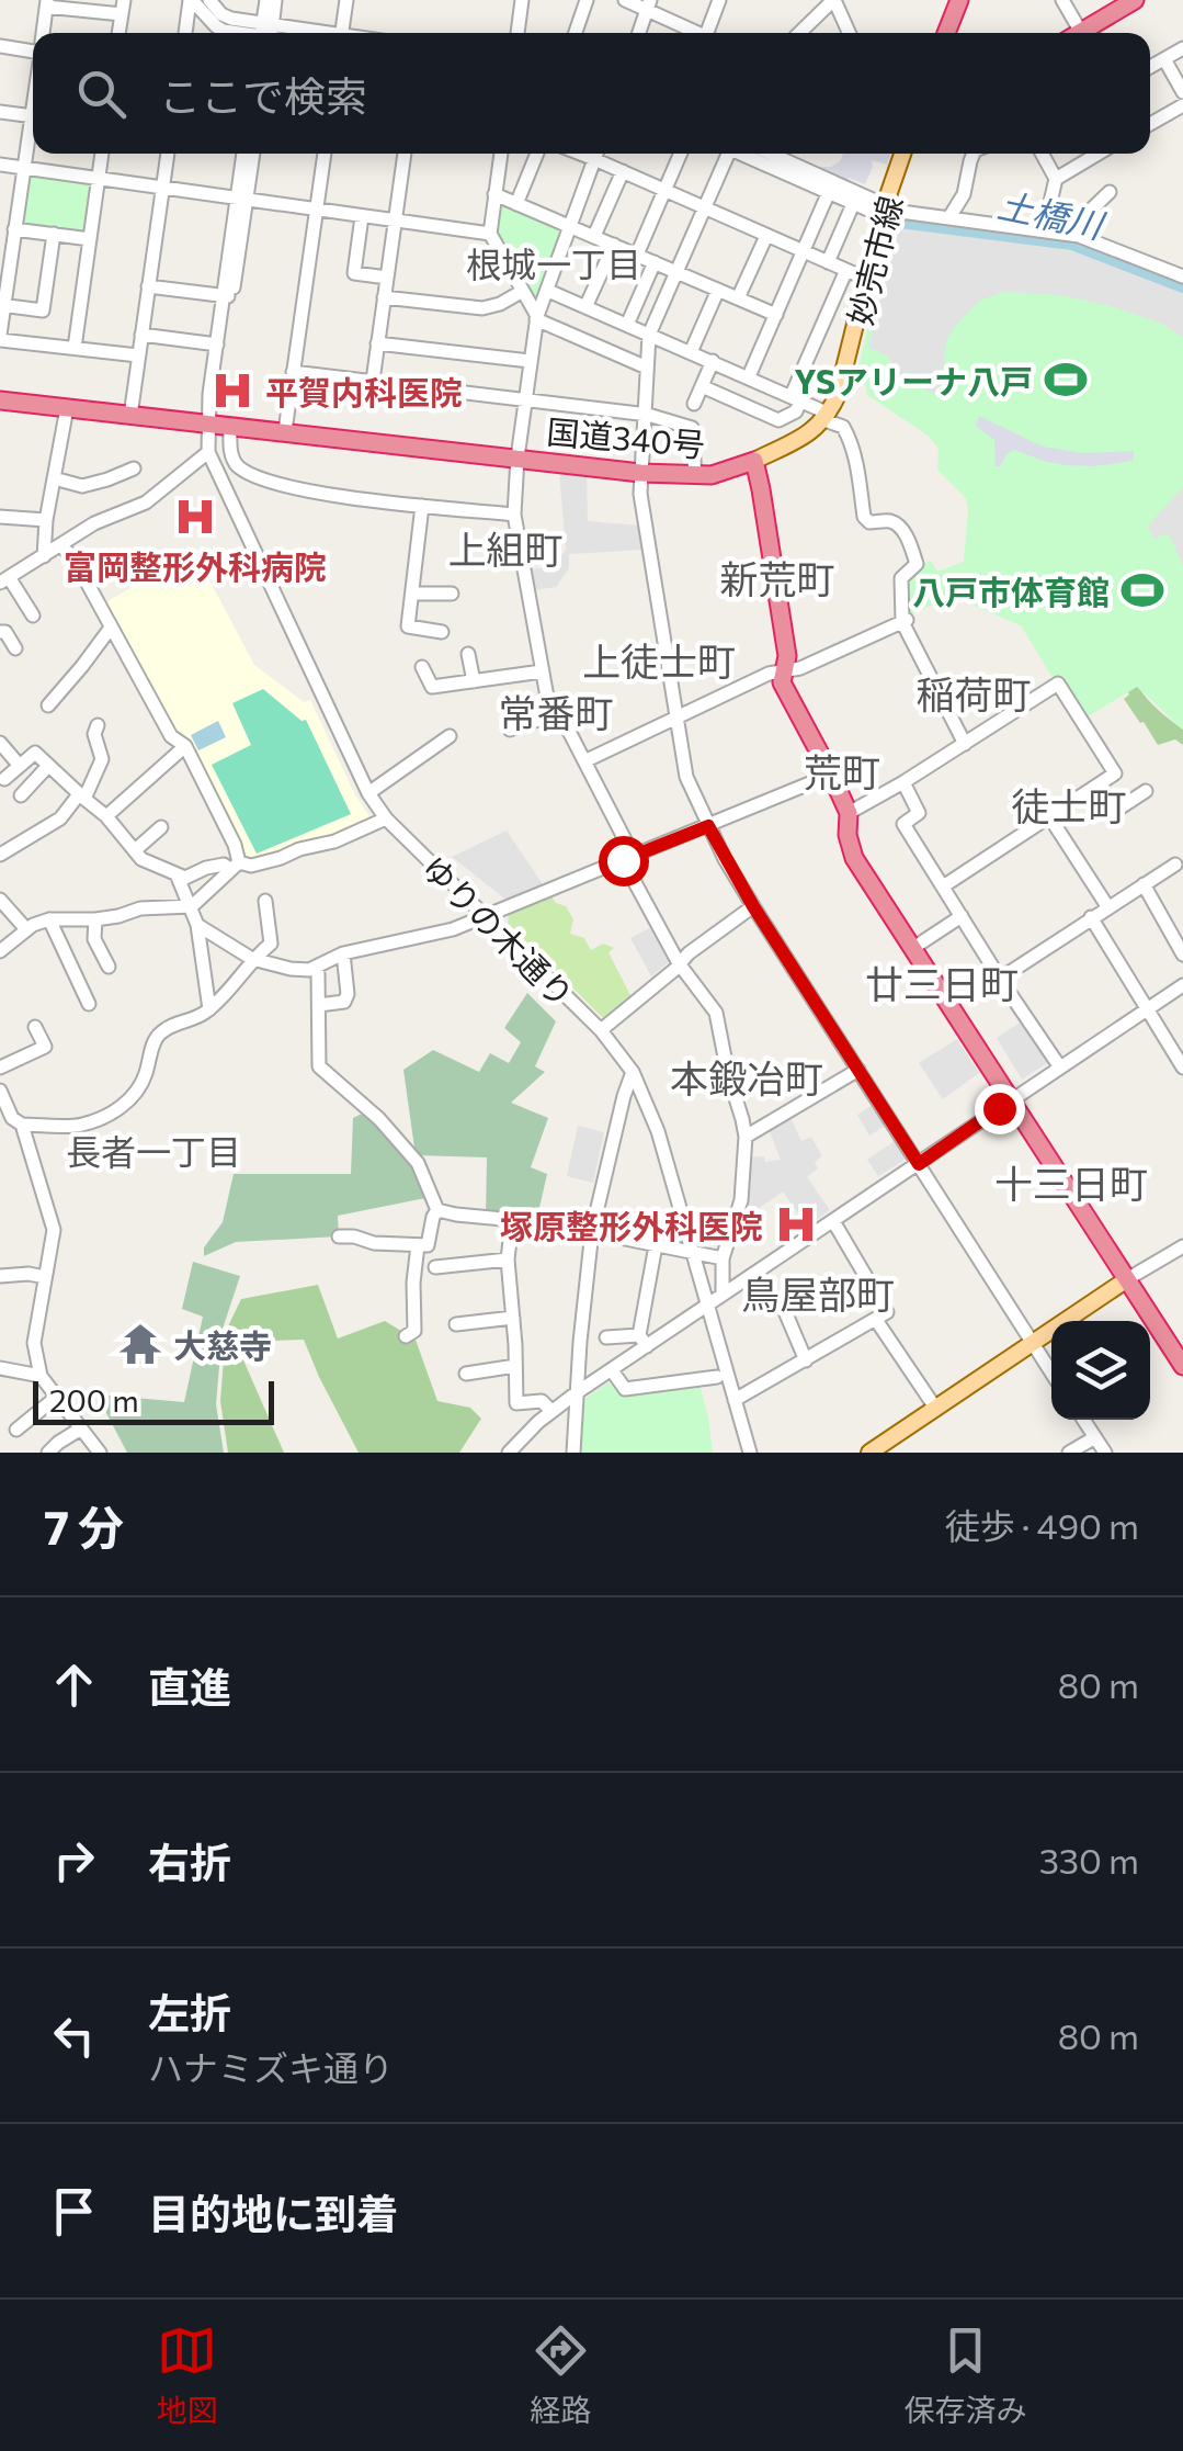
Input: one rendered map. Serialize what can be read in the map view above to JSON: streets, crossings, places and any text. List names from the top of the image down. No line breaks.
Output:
{"streets":{"highway":["国道340号"],"main road":["妙売市線"],"street":["ゆりの木通り"]},"crossings":[["国道340号","ゆりの木通り"]],"districts":["根城一丁目","上組町","新荒町","上徒士町","稲荷町","常番町","荒町","徒士町","廿三日町","本鍛冶町","長者一丁目","十三日町","鳥屋部町"],"water":["土橋川"],"places":{"sports":["YSアリーナ八戸","八戸市体育館"],"hospital":["平賀内科医院","富岡整形外科病院","塚原整形外科医院"],"temple":["大慈寺"]},"scale_bar":"200 m","page":{"search":"ここで検索","scale":"200 m","heading":["7 分","徒歩 · 490 m"],"list":[["直進","80 m"],["右折","330 m"],["左折","ハナミズキ通り","80 m"],"目的地に到着"],"nav":["地図","経路","保存済み"]}}
